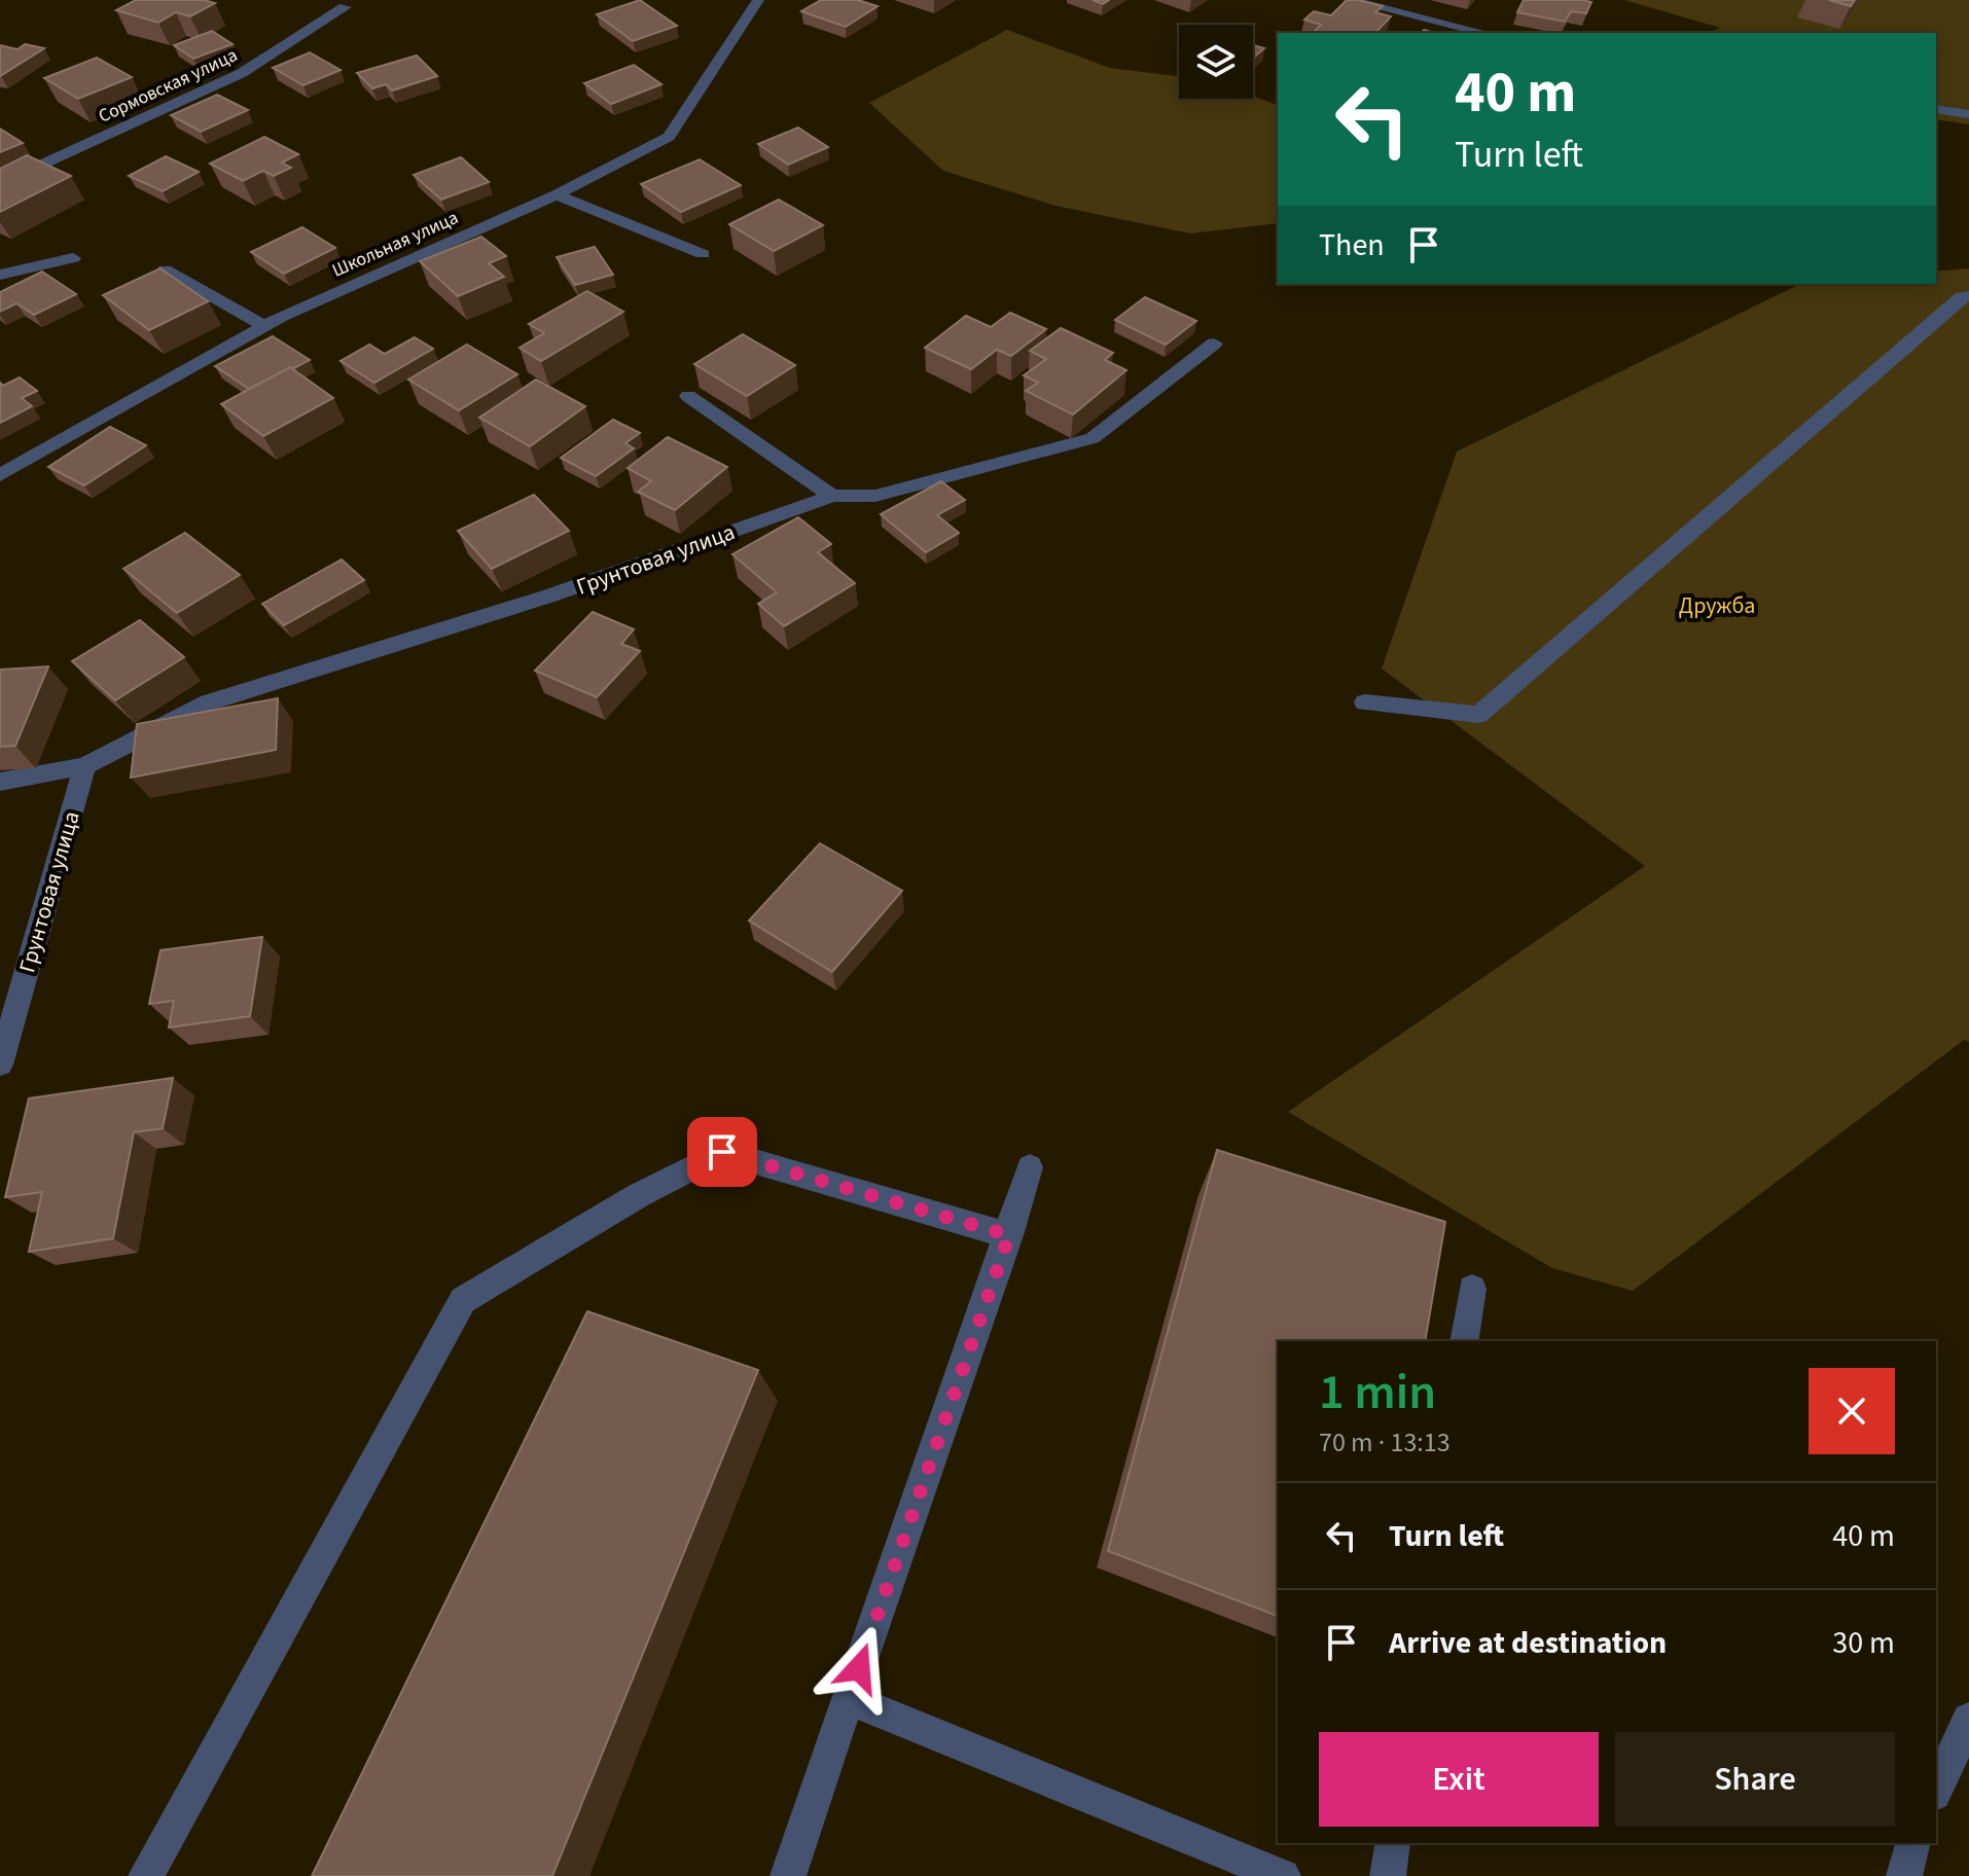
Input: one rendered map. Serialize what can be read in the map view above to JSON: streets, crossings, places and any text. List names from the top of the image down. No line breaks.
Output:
{"streets":{"street":["Сормовская улица","Школьная улица","Грунтовая улица"]},"parks":["Дружба"],"page":{"turn":["40 m","Turn left"],"then":"Then","heading":["1 min","70 m · 13:13"],"list":[{"name":"Turn left","value":"40 m"},{"name":"Arrive at destination","value":"30 m"}],"buttons":["Exit","Share"]}}
